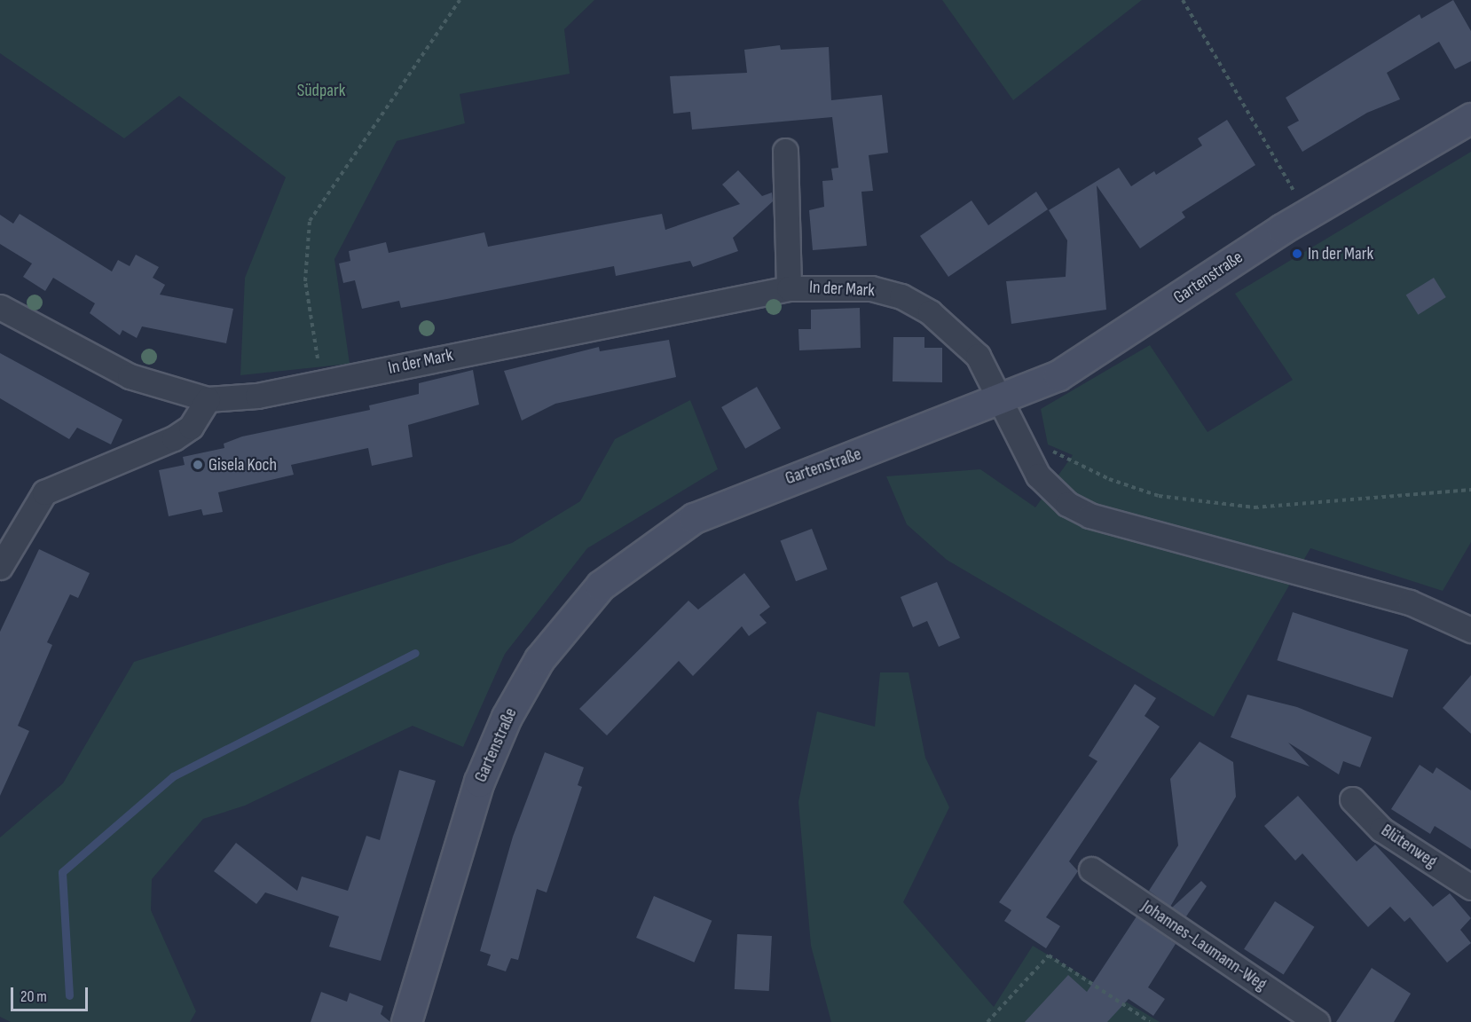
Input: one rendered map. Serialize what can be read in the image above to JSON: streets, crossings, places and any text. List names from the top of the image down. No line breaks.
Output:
{"streets":{"street":["Gartenstraße","In der Mark","Blütenweg","Johannes-Laumann-Weg"]},"crossings":[["Gartenstraße","In der Mark"]],"parks":["Südpark"],"places":["In der Mark","Gisela Koch"],"scale_bar":"20 m"}
